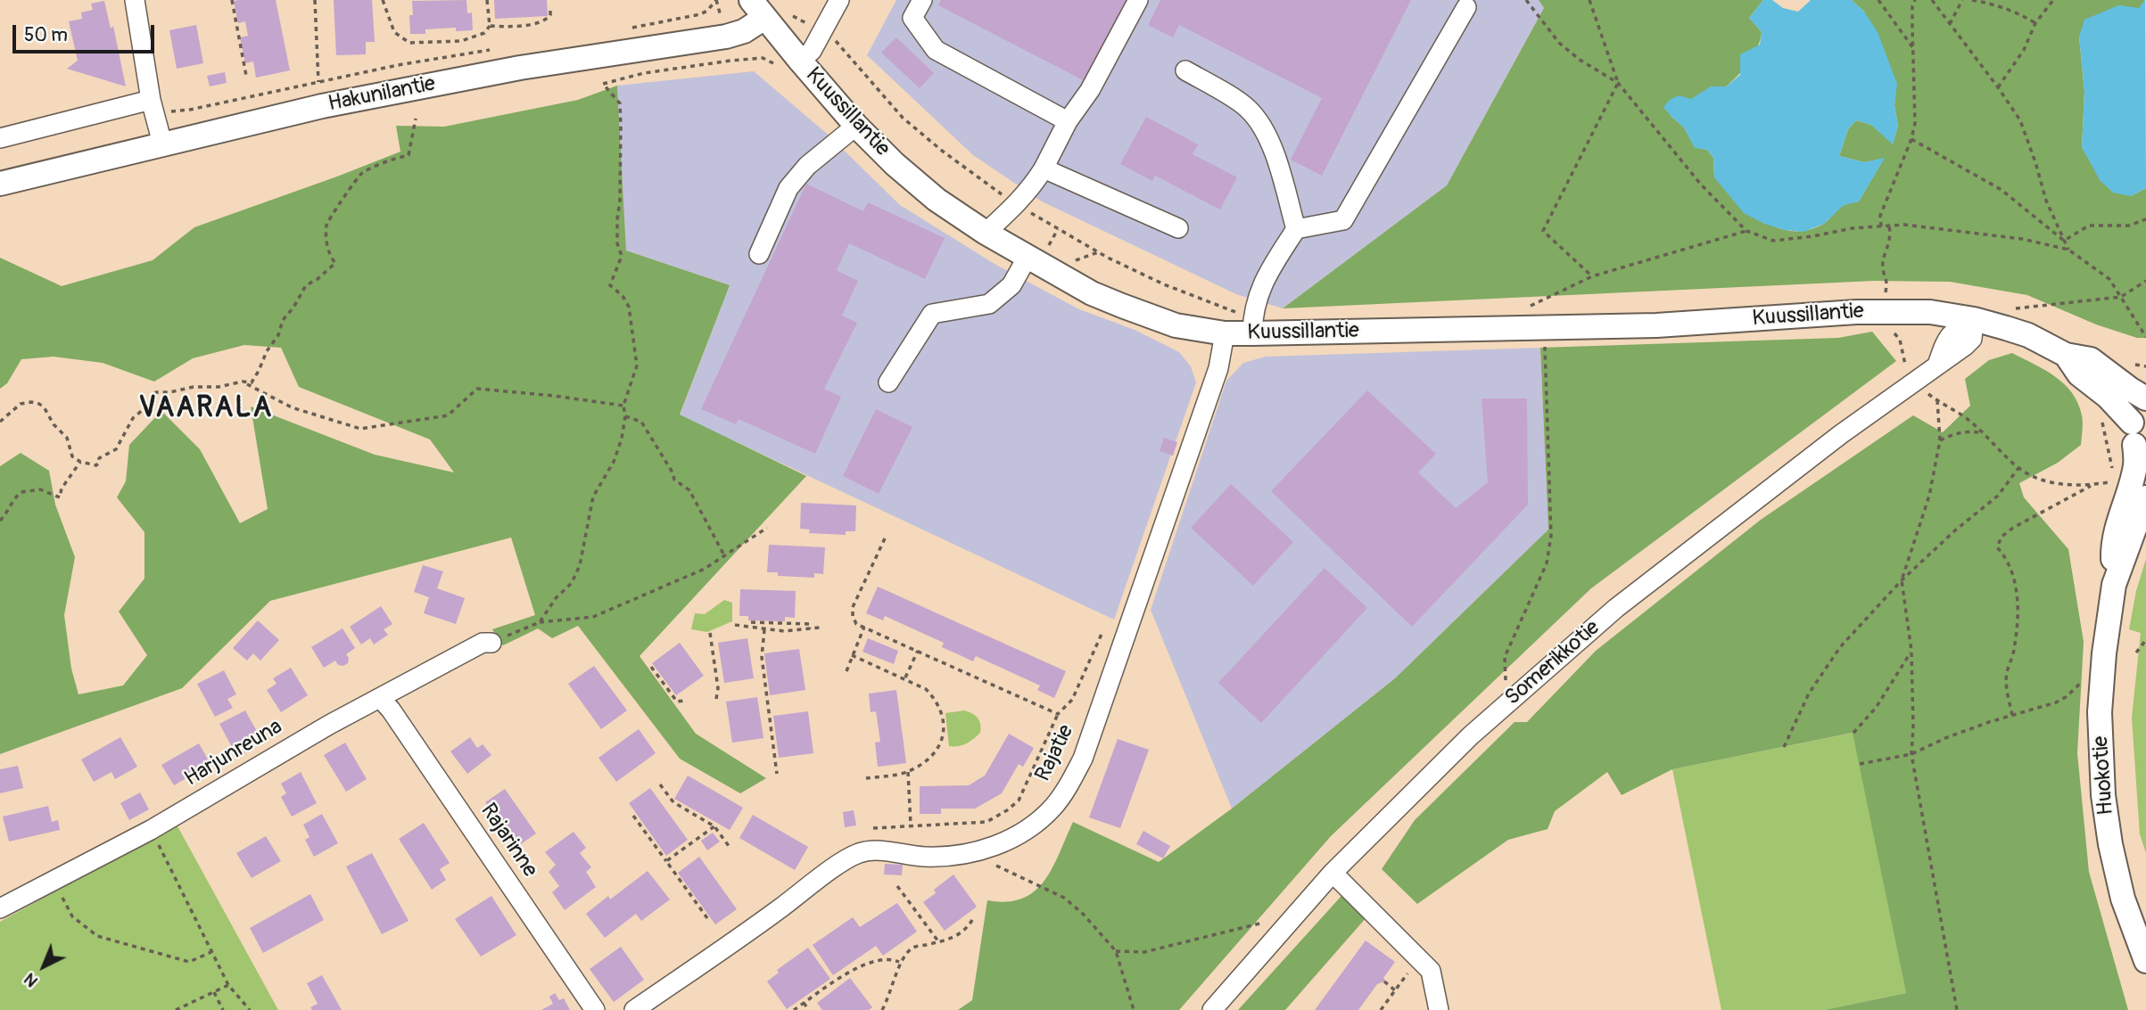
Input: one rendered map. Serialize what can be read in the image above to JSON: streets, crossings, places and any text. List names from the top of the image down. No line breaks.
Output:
{"streets":{"main road":["Hakunilantie","Kuussillantie","Huokotie"],"street":["Somerikkotie","Harjunreuna","Rajatie","Rajarinne"]},"crossings":[["Hakunilantie","Kuussillantie"],["Kuussillantie","Somerikkotie"],["Kuussillantie","Rajatie"],["Harjunreuna","Rajarinne"]],"districts":["VAARALA"],"scale_bar":"50 m","north":"bottom left"}
